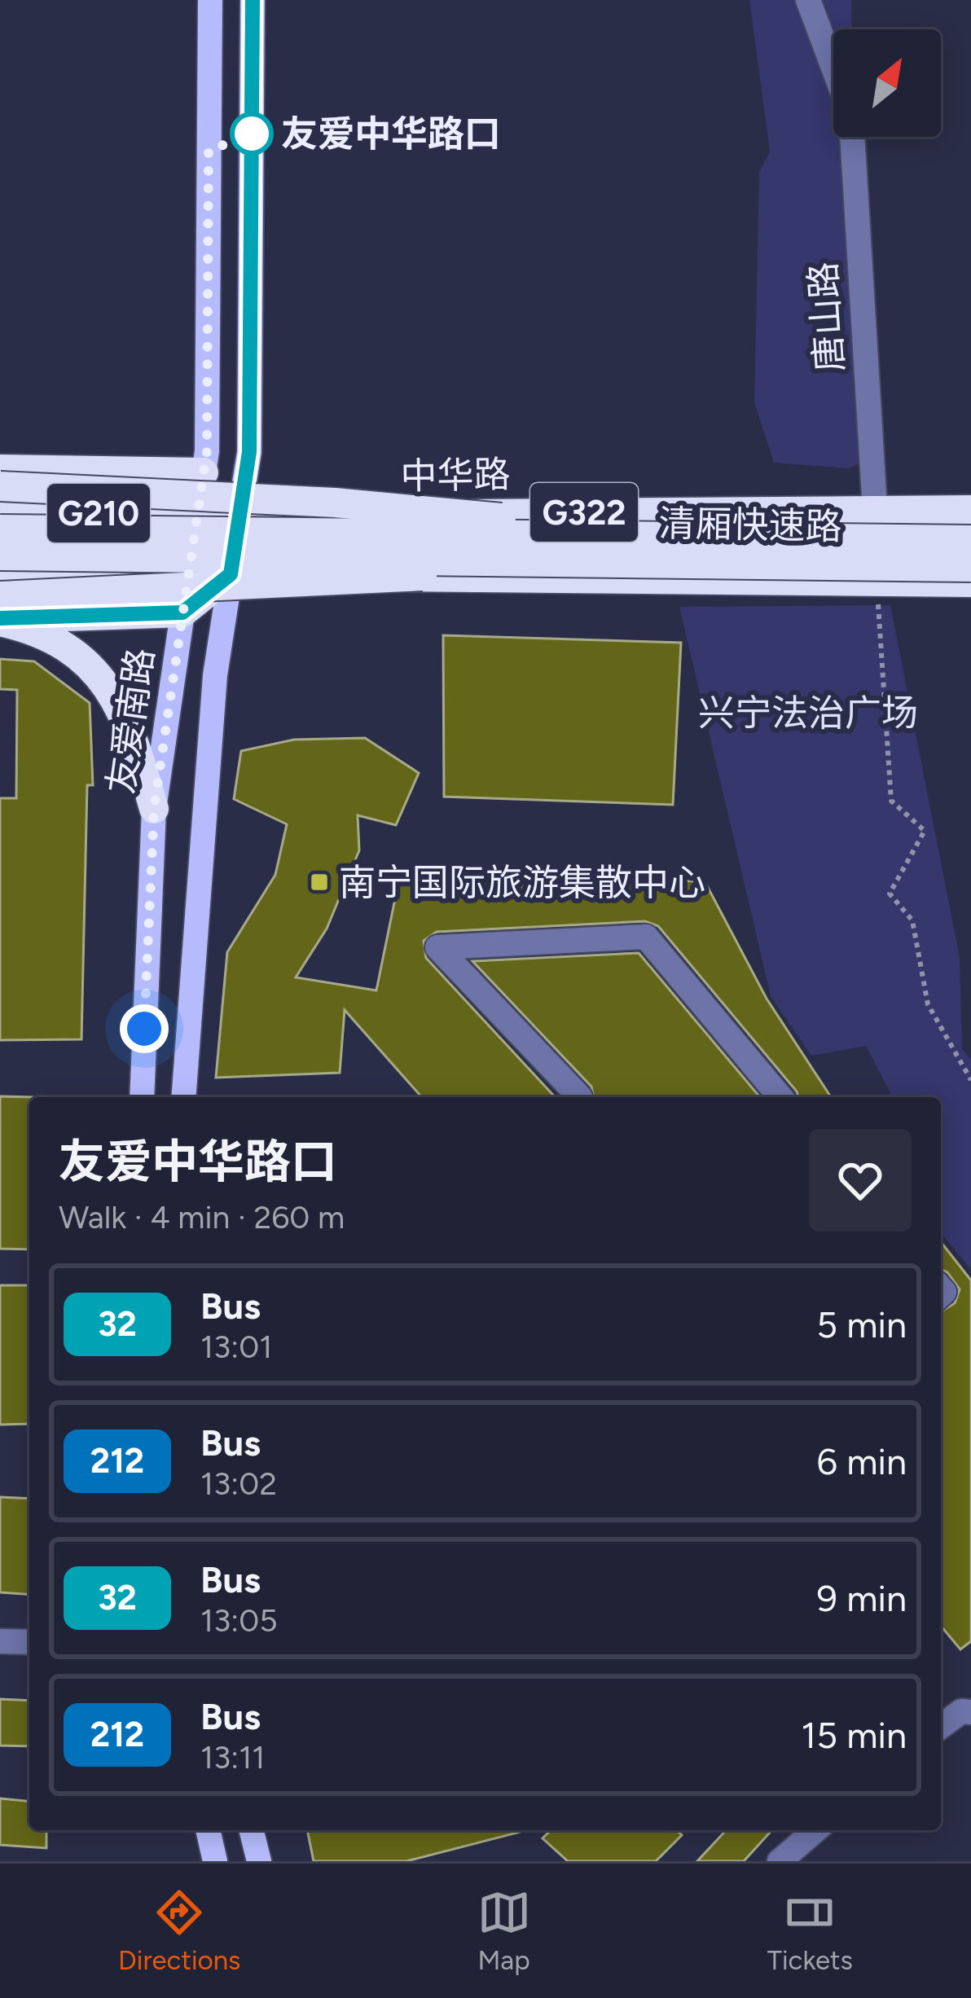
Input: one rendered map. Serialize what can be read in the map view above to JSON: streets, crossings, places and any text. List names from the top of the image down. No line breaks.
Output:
{"streets":{"highway":["中华路","G322","G210","清厢快速路"],"main road":["友爱南路"],"street":["唐山路"]},"crossings":[["唐山路","中华路"],["中华路","友爱南路"],["G322","G210"],["G210","友爱南路"]],"parks":["兴宁法治广场"],"places":{"other":["友爱中华路口"],"transit":["南宁国际旅游集散中心"]},"lines":["bus line 32"],"north":"top right","page":{"heading":["友爱中华路口","Walk · 4 min · 260 m"],"list":[{"mark":"32","name":"Bus","note":"13:01","value":"5 min"},{"mark":"212","name":"Bus","note":"13:02","value":"6 min"},{"mark":"32","name":"Bus","note":"13:05","value":"9 min"},{"mark":"212","name":"Bus","note":"13:11","value":"15 min"}],"tabs":["Directions","Map","Tickets"]}}
